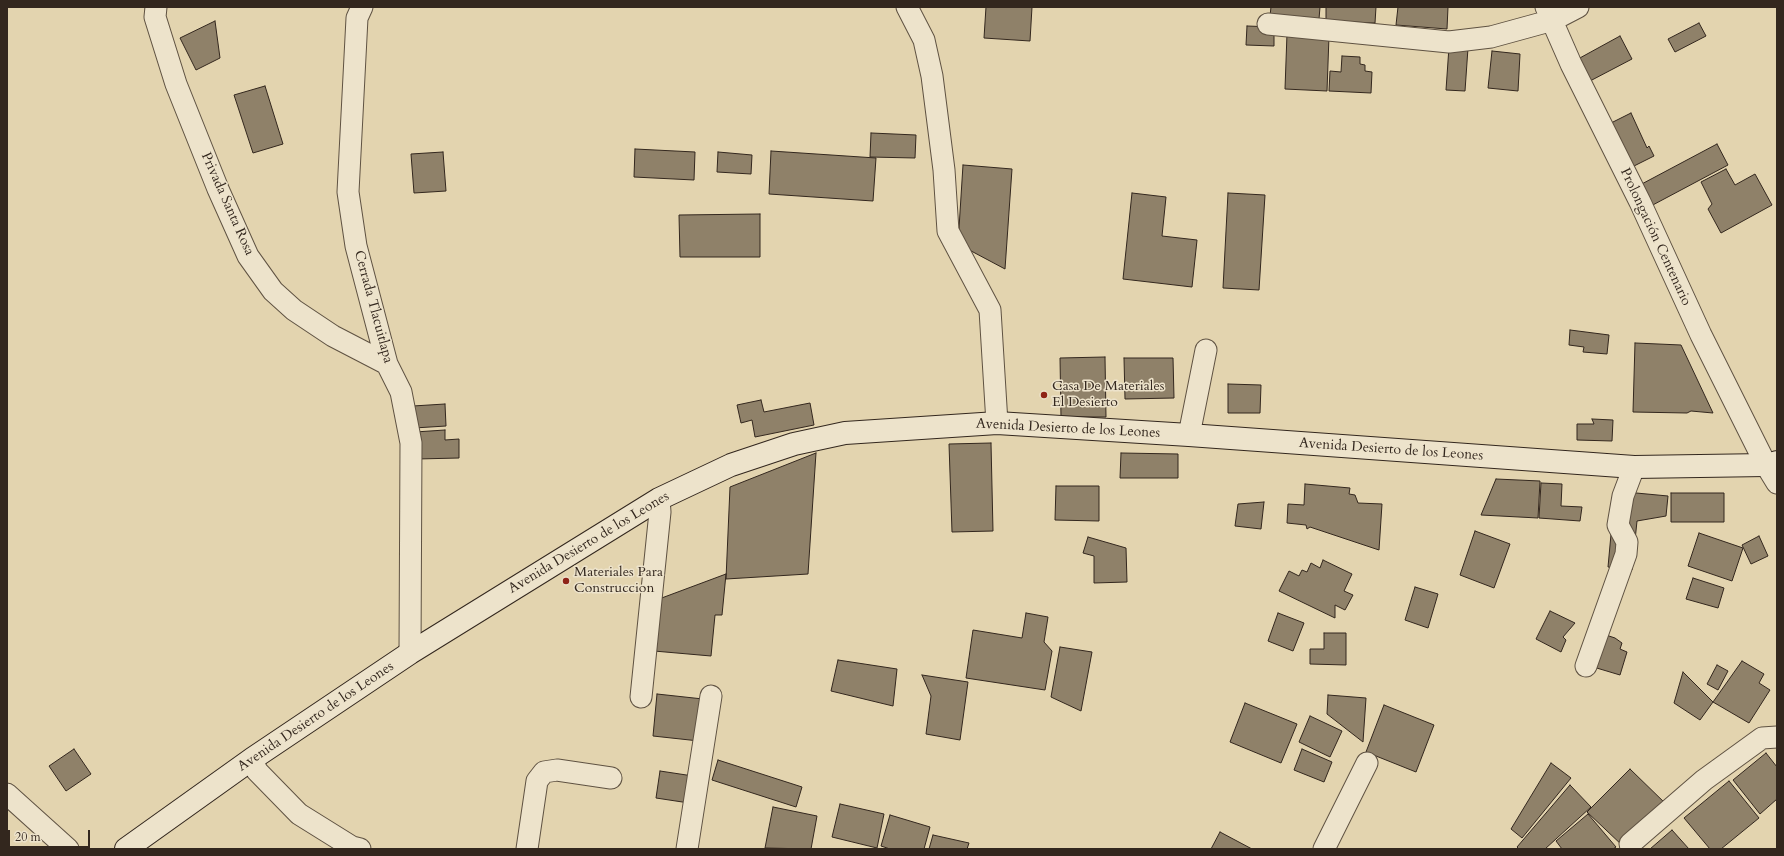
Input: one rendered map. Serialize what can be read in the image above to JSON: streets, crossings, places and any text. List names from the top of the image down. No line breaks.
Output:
{"streets":{"street":["Privada Santa Rosa","Prolongación Centenario","Cerrada Tlacuitlapa","Avenida Desierto de los Leones"]},"crossings":[["Privada Santa Rosa","Cerrada Tlacuitlapa"],["Prolongación Centenario","Avenida Desierto de los Leones"],["Cerrada Tlacuitlapa","Avenida Desierto de los Leones"]],"places":["Casa De Materiales El Desierto","Materiales Para Construccion"],"scale_bar":"20 m"}
